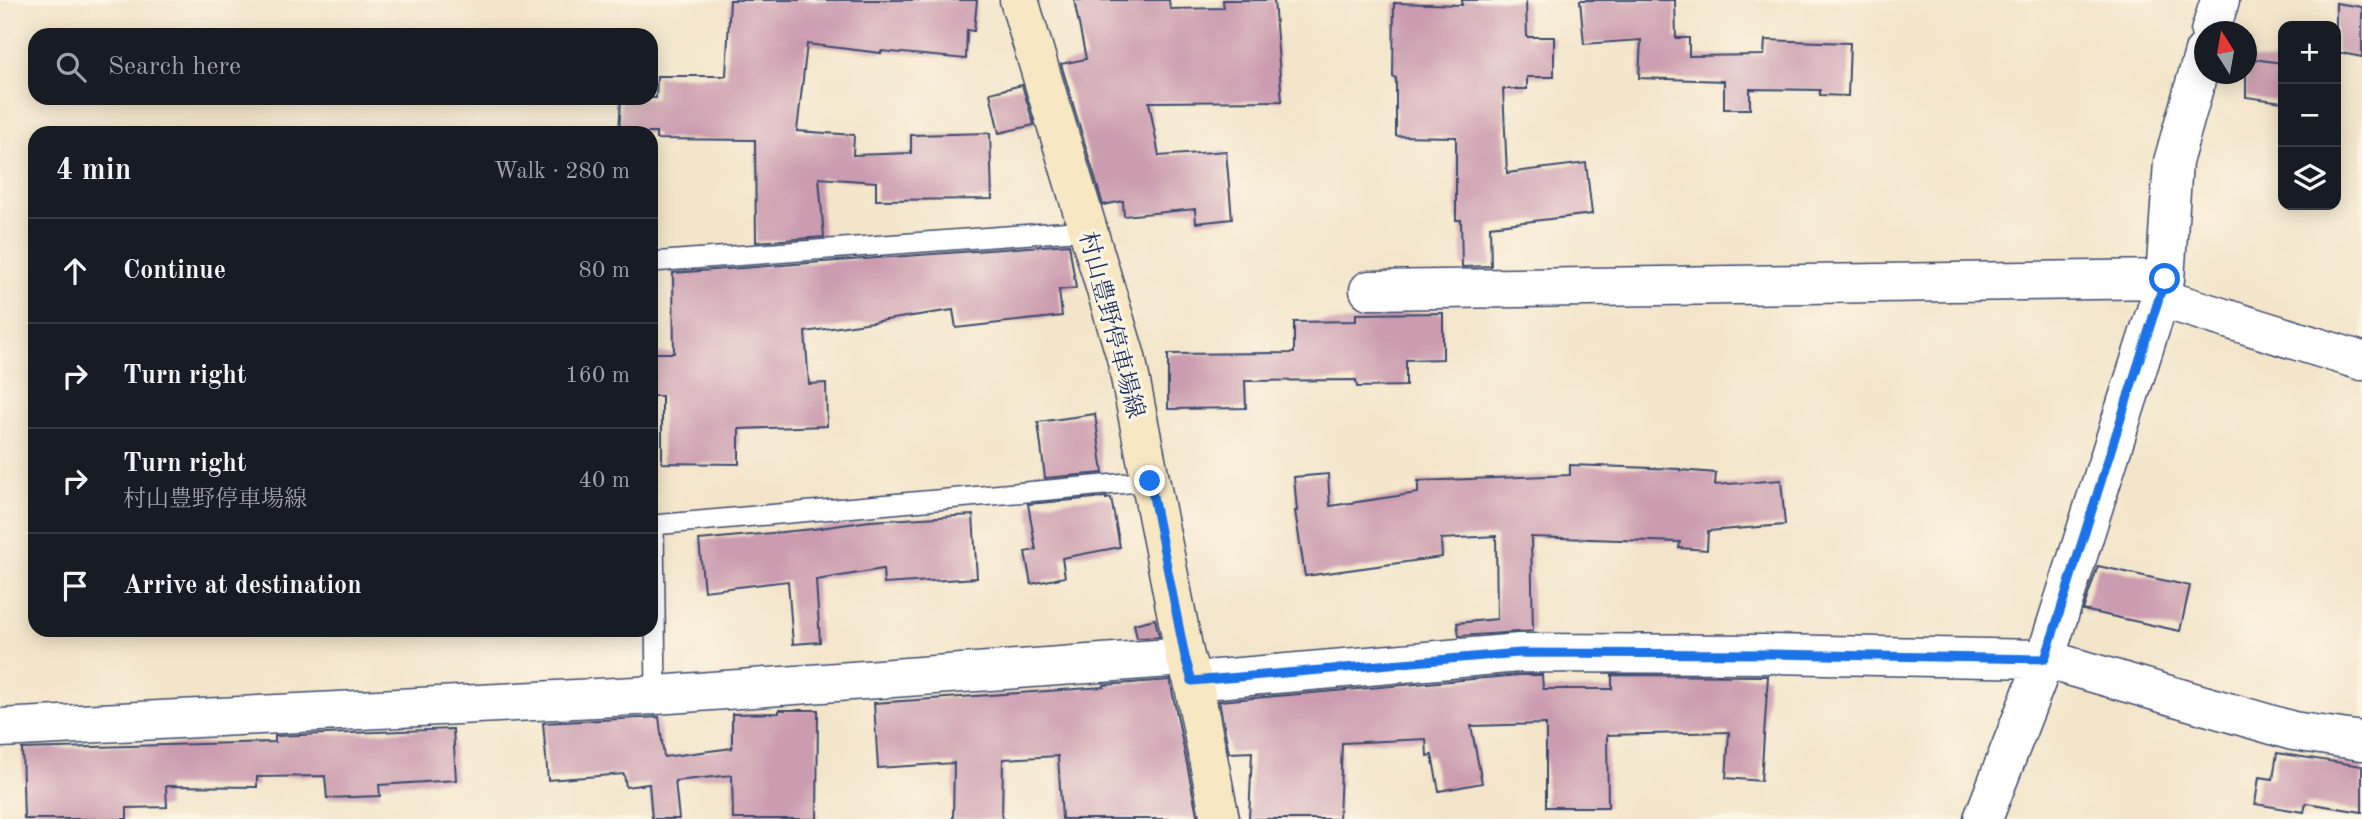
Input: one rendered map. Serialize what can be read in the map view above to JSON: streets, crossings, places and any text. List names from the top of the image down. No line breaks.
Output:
{"streets":{"main road":["村山豊野停車場線"]},"north":"top","page":{"map_buttons":["+","−"],"search":"Search here","heading":["4 min","Walk · 280 m"],"list":[["Continue","80 m"],["Turn right","160 m"],["Turn right","村山豊野停車場線","40 m"],"Arrive at destination"]}}
